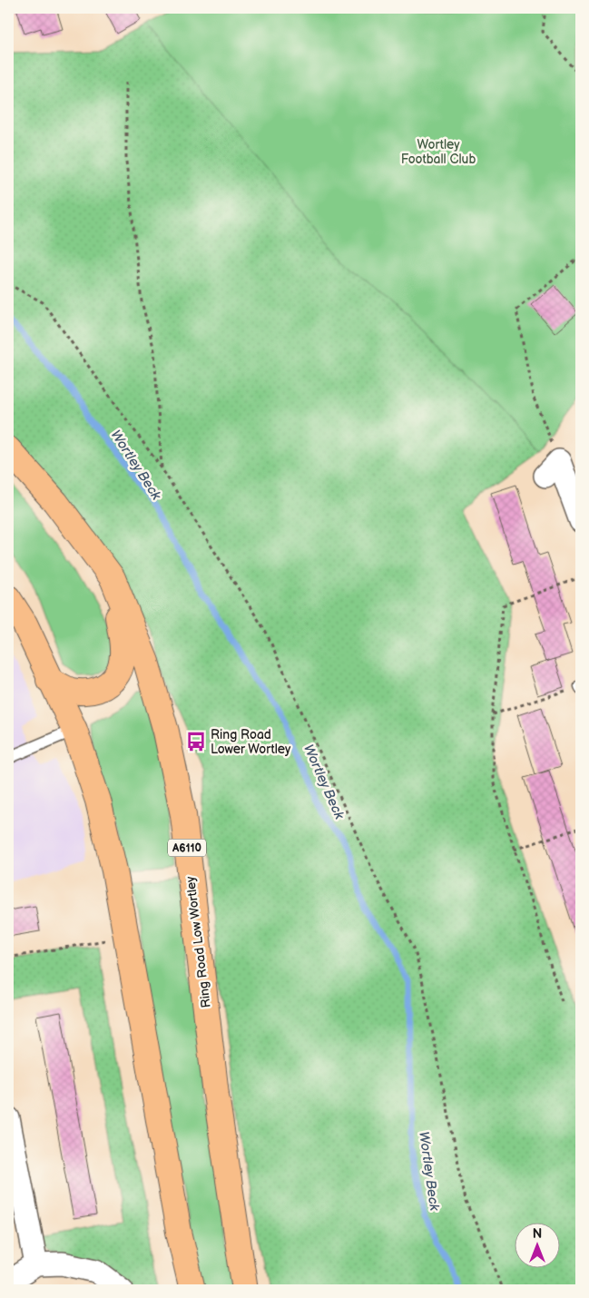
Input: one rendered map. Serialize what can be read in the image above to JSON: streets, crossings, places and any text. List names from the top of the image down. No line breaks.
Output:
{"streets":{"highway":["A6110","Ring Road Low Wortley"]},"water":["Wortley Beck"],"parks":["Wortley Football Club"],"places":{"bus stop":["Ring Road Lower Wortley"]},"north":"top"}
